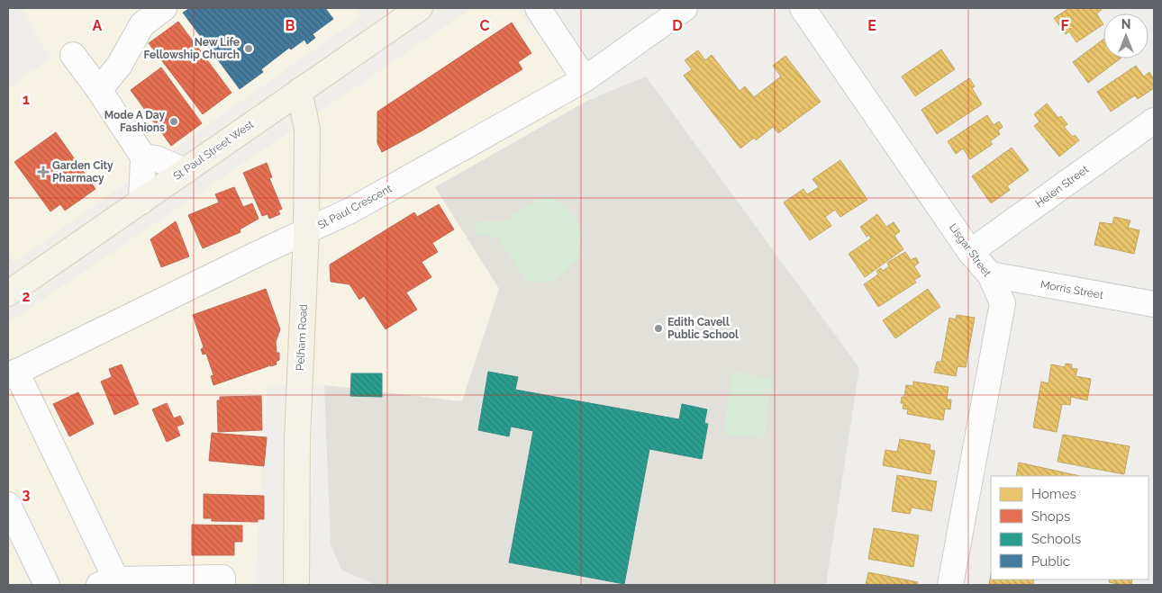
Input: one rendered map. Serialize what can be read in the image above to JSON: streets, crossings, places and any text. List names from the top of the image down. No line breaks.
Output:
{"streets":{"main road":["St Paul Street West","Pelham Road"],"street":["Helen Street","St Paul Crescent","Lisgar Street","Morris Street"]},"crossings":[["St Paul Street West","Pelham Road"],["Helen Street","Lisgar Street"],["St Paul Crescent","Pelham Road"],["Lisgar Street","Morris Street"]],"places":{"other":["New Life Fellowship Church","Mode A Day Fashions","Edith Cavell Public School"],"health":["Garden City Pharmacy"]},"legend":["Homes","Shops","Schools","Public"],"north":"top","grid":{"columns":["A","B","C","D","E","F"],"rows":["1","2","3"]}}
